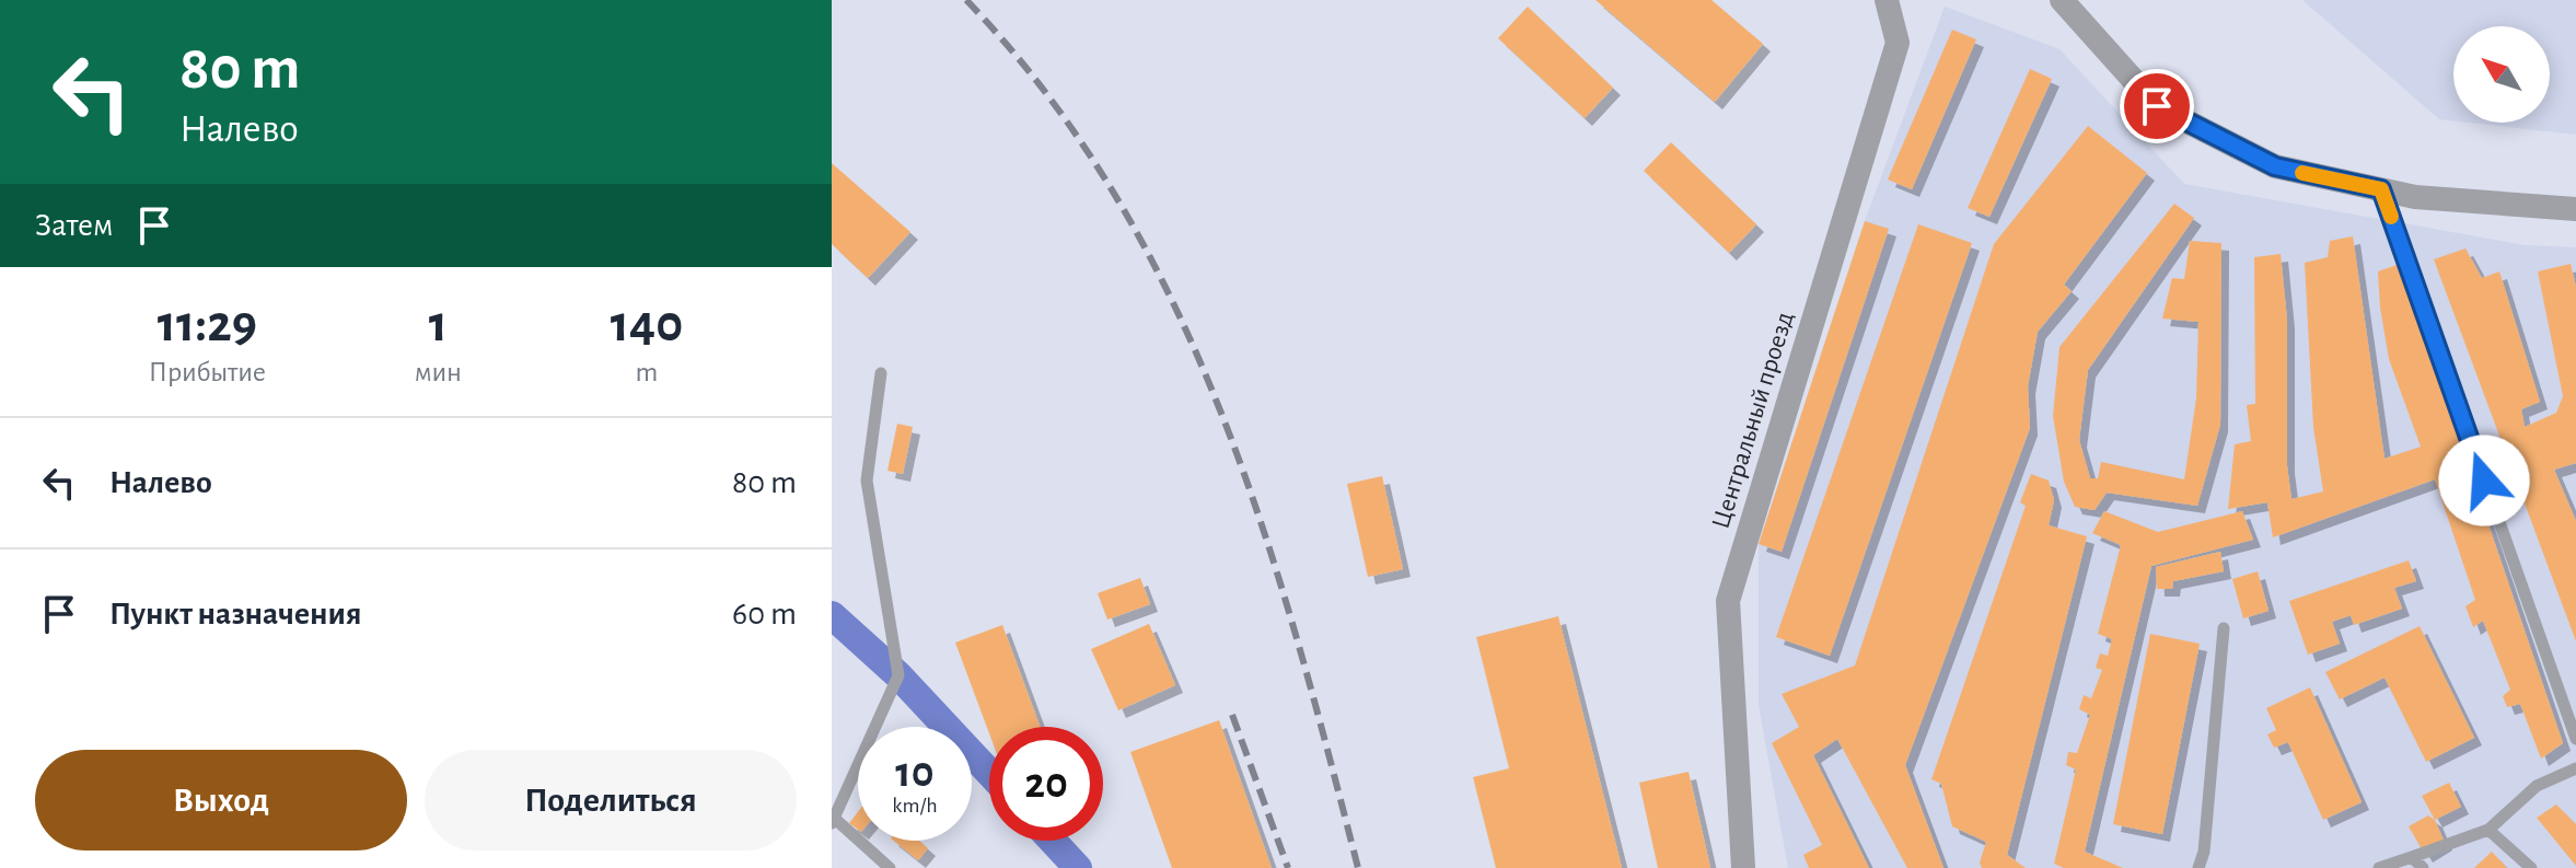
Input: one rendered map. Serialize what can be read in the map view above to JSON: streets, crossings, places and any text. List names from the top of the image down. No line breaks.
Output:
{"streets":{"street":["Центральный проезд"]},"north":"top left","page":{"turn":["80 m","Налево"],"then":"Затем","eta":["11:29","Прибытие","1","мин","140","m"],"list":[{"name":"Налево","value":"80 m"},{"name":"Пункт назначения","value":"60 m"}],"speed":"10 km/h","limit":"20","buttons":["Выход","Поделиться"]}}
